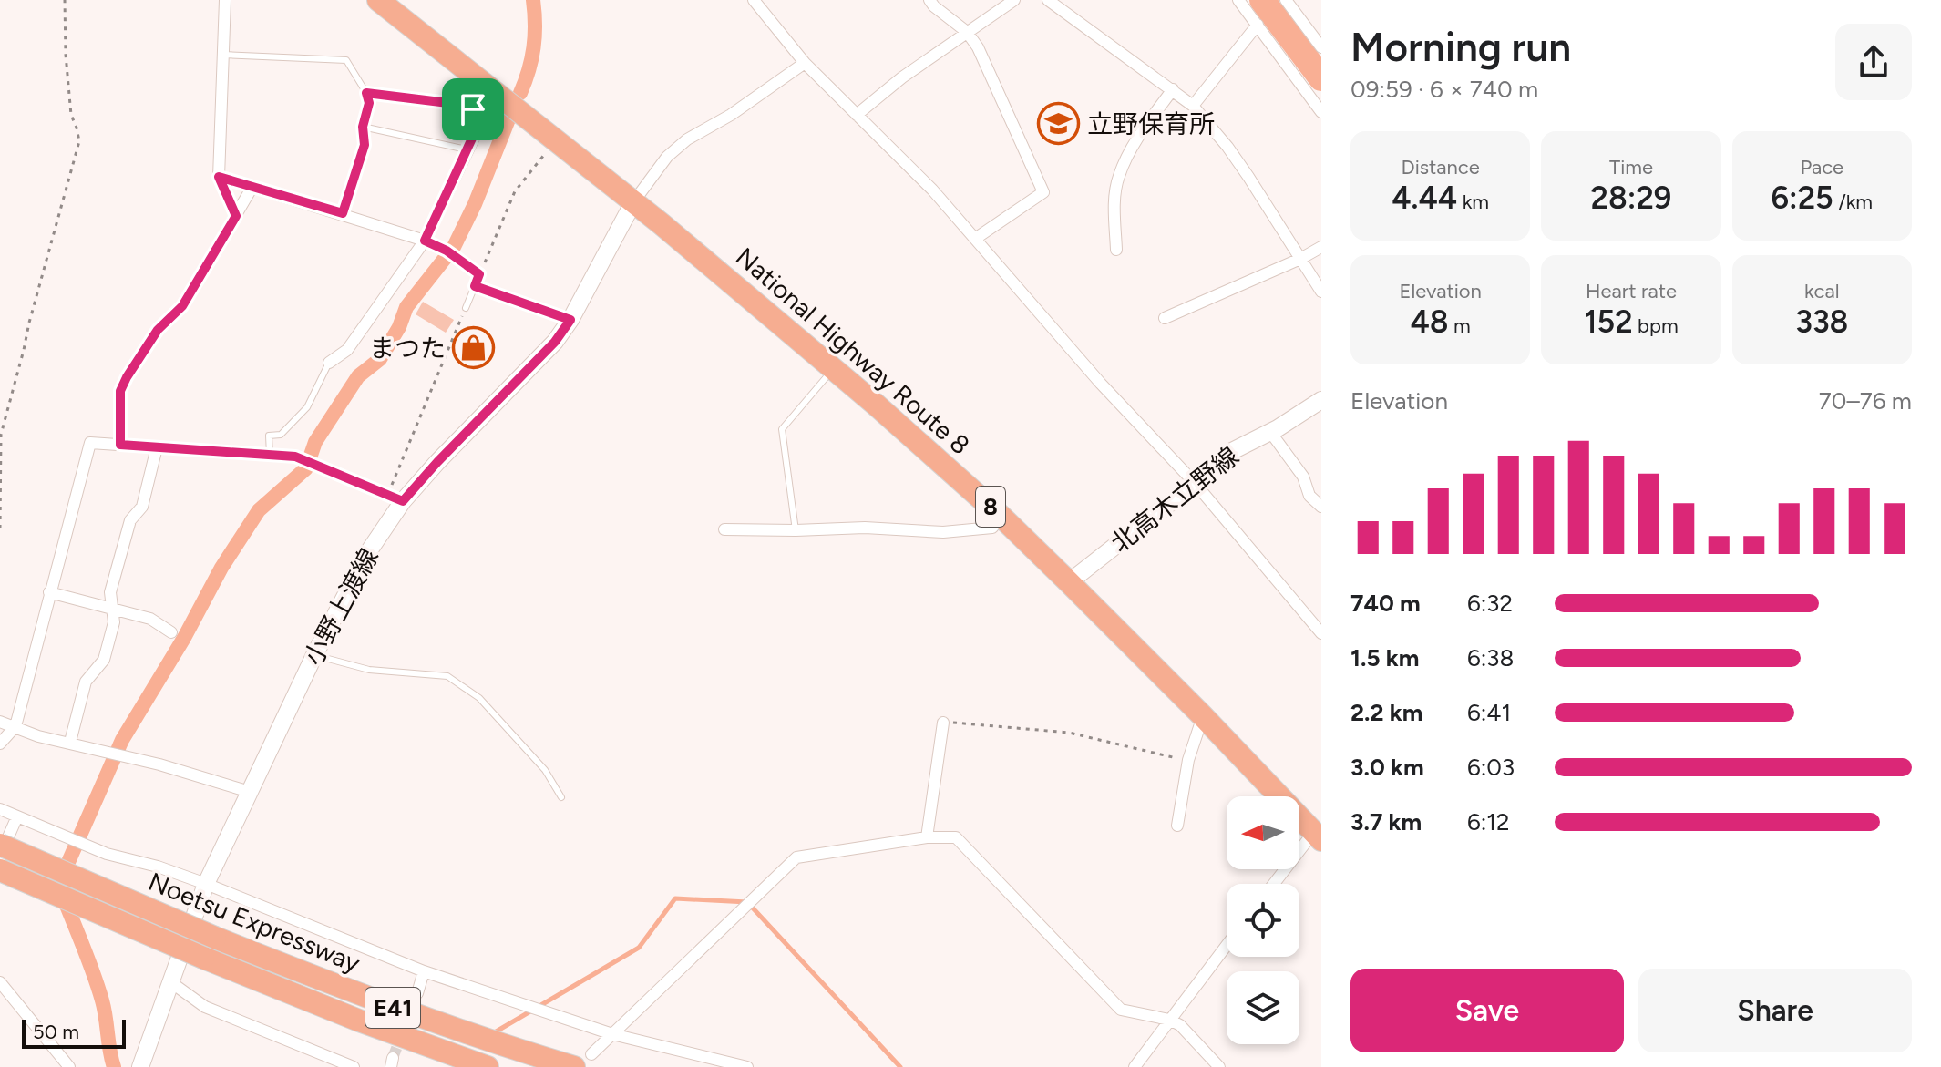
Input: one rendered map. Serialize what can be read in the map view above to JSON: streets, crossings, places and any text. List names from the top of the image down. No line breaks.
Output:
{"streets":{"highway":["National Highway Route 8","8","Noetsu Expressway","E41"],"main road":["北高木立野線","小野上渡線"]},"crossings":[["National Highway Route 8","北高木立野線"],["National Highway Route 8","小野上渡線"]],"places":{"school or university":["立野保育所"],"shop":["まつた"]},"scale_bar":"50 m","north":"left","page":{"heading":["Morning run","09:59 · 6 × 740 m"],"stats":[["Distance","4.44 km"],["Time","28:29"],["Pace","6:25 /km"],["Elevation","48 m"],["Heart rate","152 bpm"],["kcal","338"]],"chart":["Elevation","70–76 m"],"list":[{"name":"740 m","note":"6:32"},{"name":"1.5 km","note":"6:38"},{"name":"2.2 km","note":"6:41"},{"name":"3.0 km","note":"6:03"},{"name":"3.7 km","note":"6:12"}],"buttons":["Save","Share"],"scale":"50 m"}}
